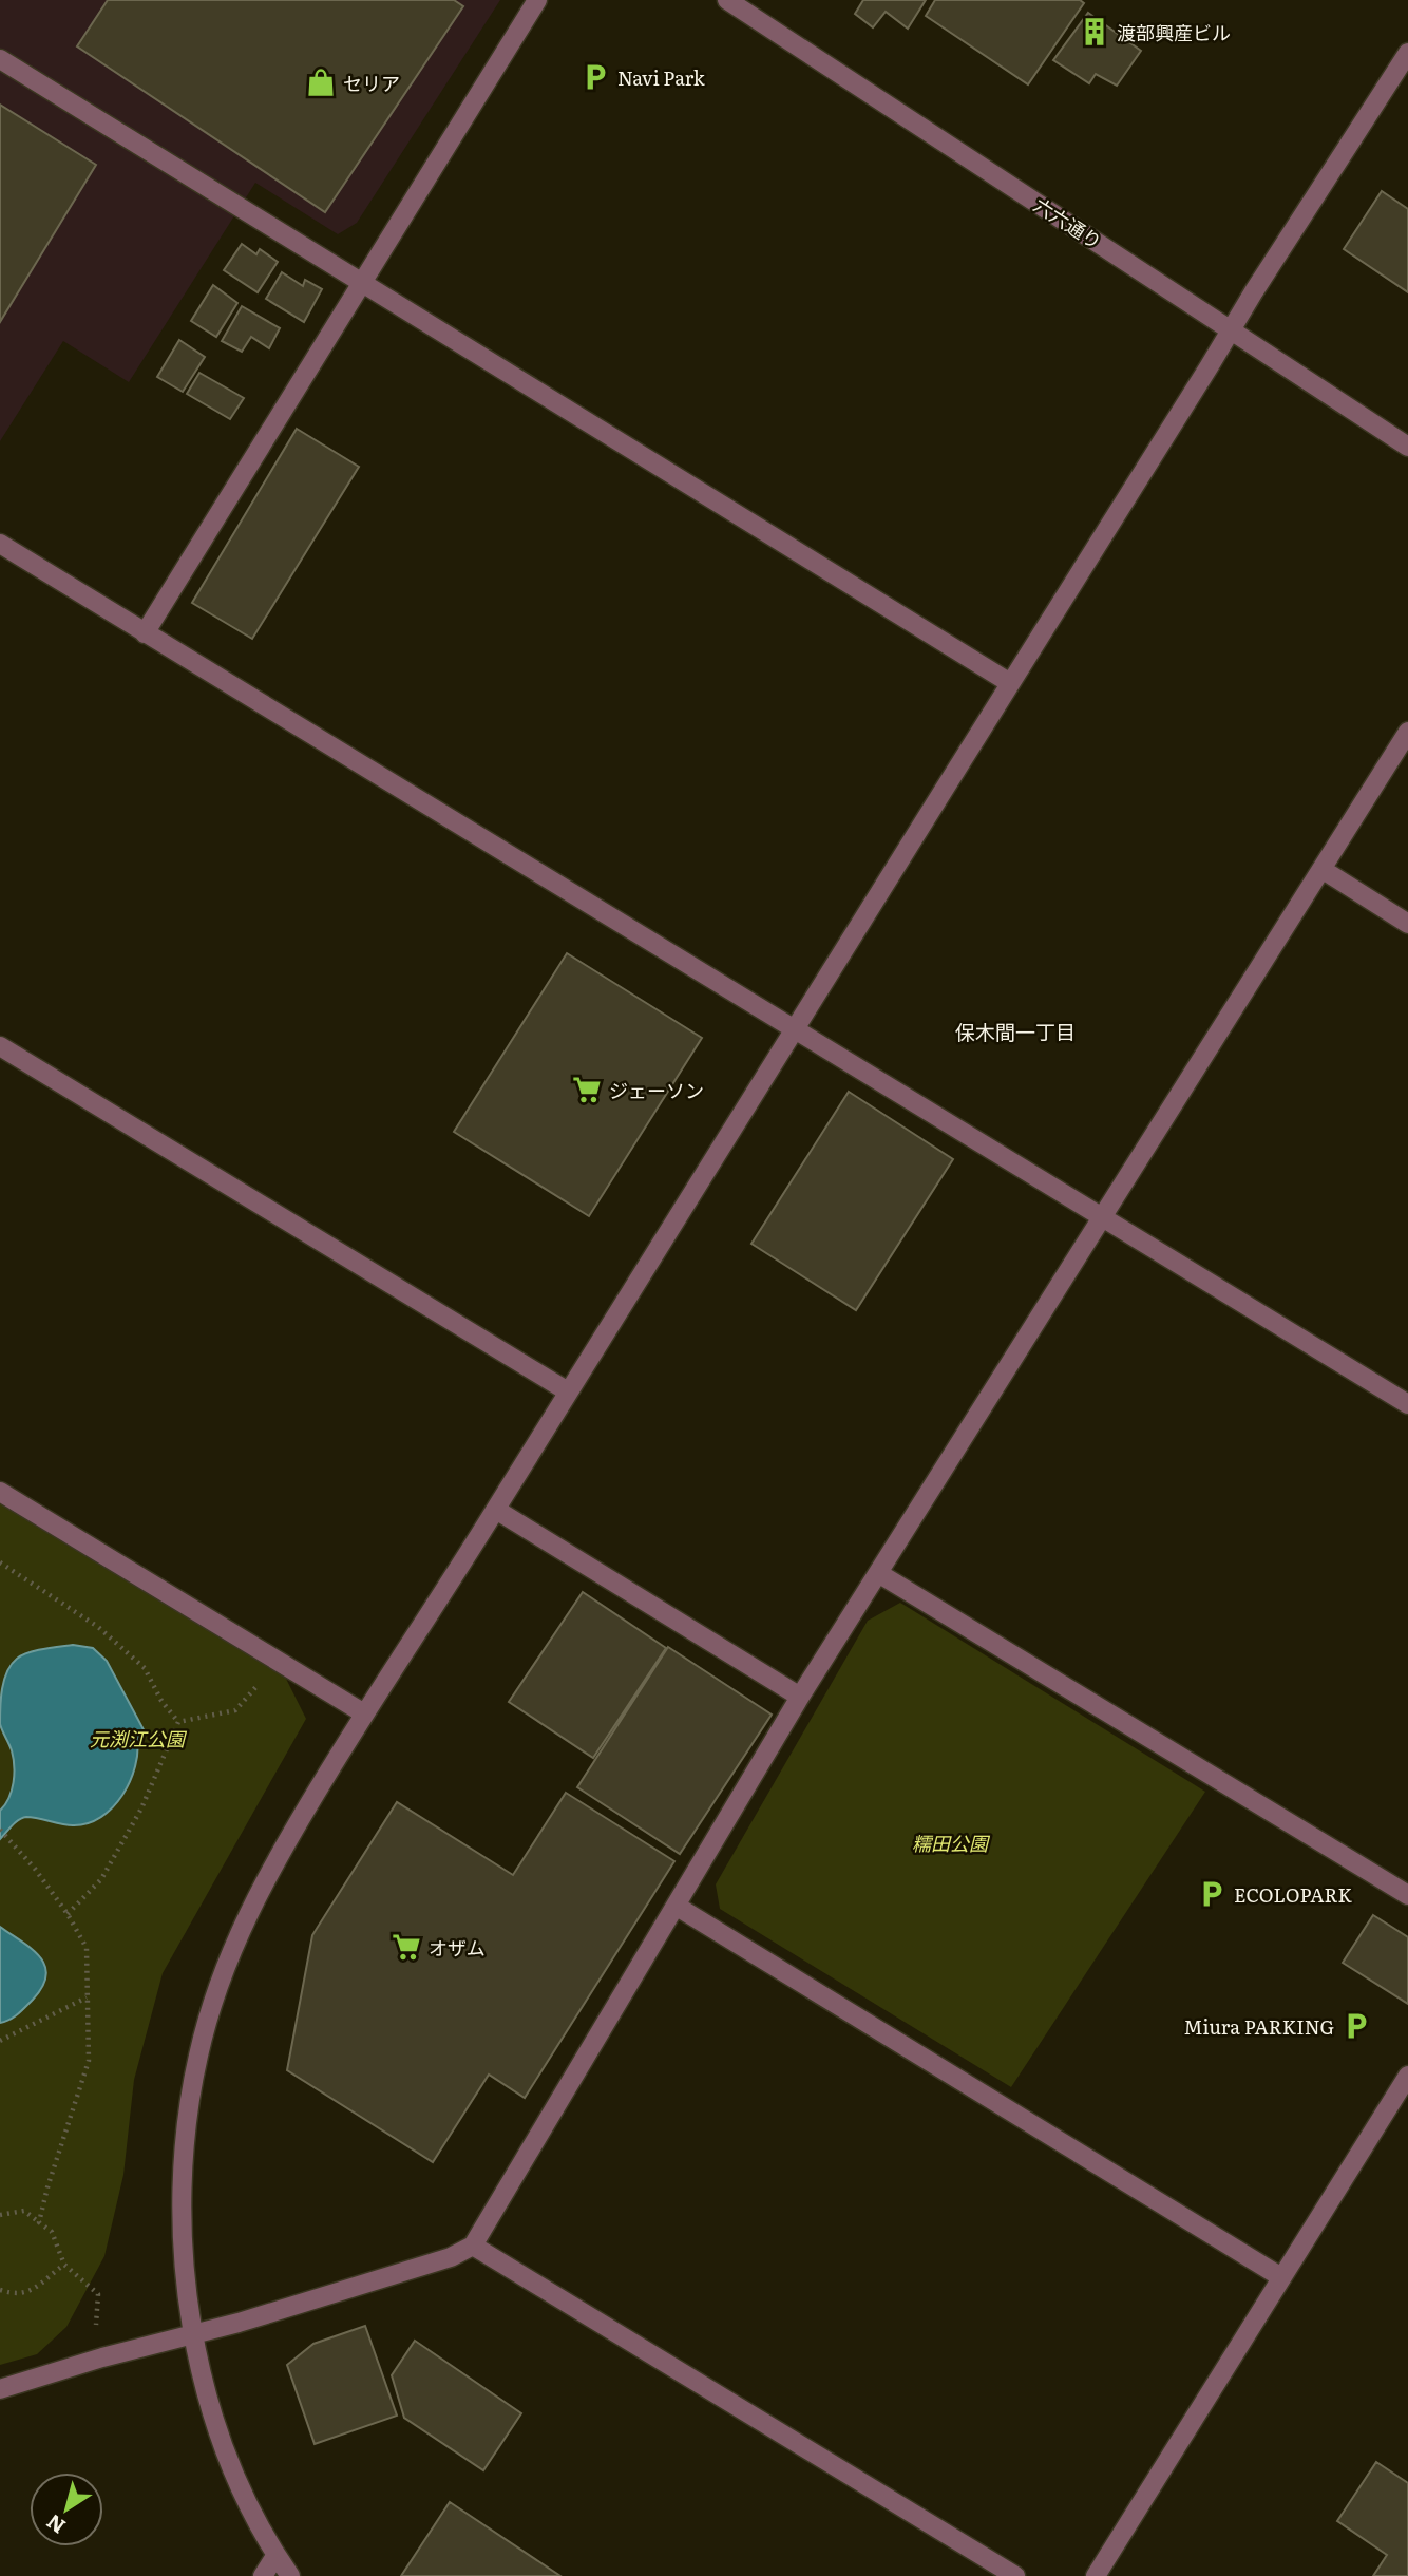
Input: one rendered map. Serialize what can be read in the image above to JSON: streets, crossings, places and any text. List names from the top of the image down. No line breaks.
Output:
{"streets":{"street":["六六通り"]},"districts":["保木間一丁目"],"parks":["元渕江公園","糯田公園"],"places":{"building":["渡部興産ビル"],"parking":["Navi Park","ECOLOPARK","Miura PARKING"],"shop":["セリア"],"supermarket":["ジェーソン","オザム"]},"north":"bottom left"}
